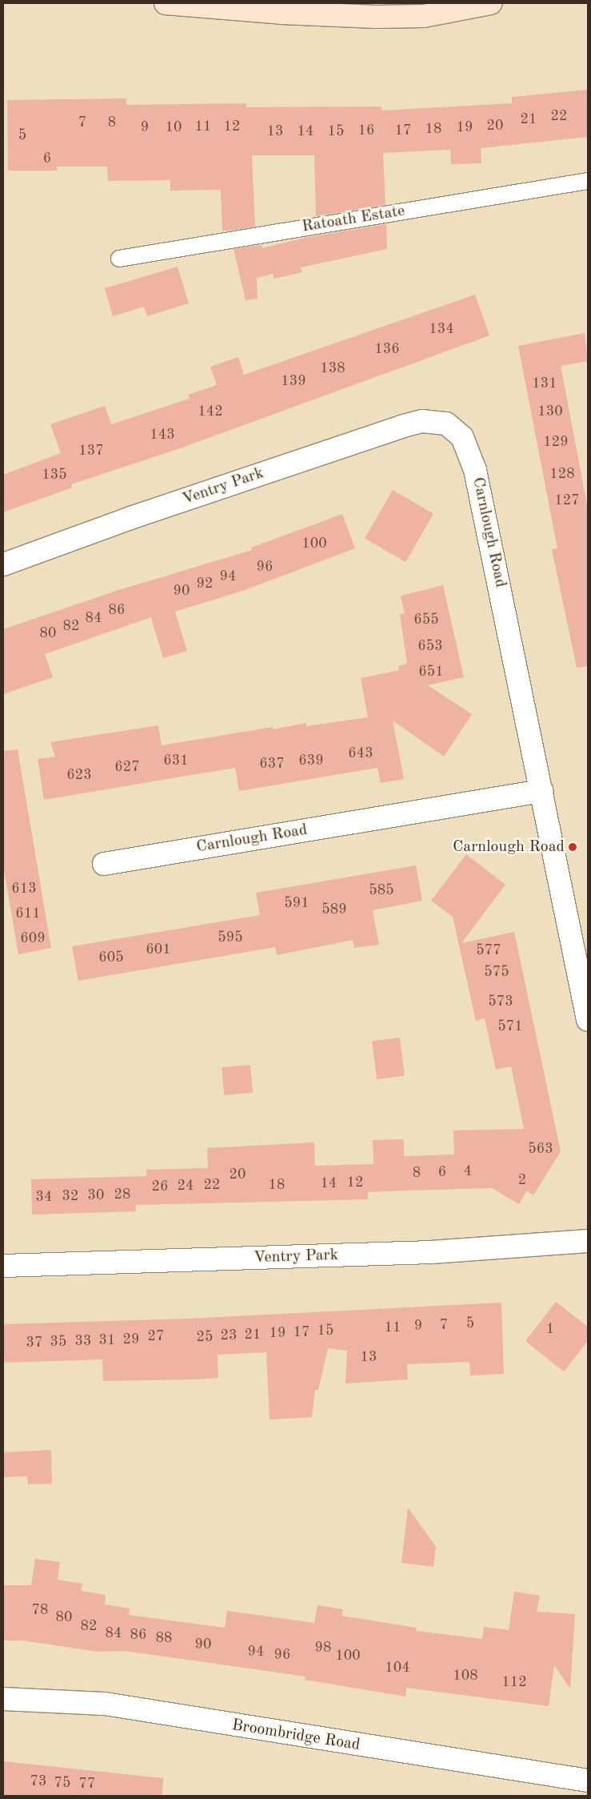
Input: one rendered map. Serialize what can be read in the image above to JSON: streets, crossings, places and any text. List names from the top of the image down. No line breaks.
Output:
{"streets":{"street":["Ventry Park","Carnlough Road","Broombridge Road"],"lane":["Ratoath Estate"]},"crossings":[["Ventry Park","Carnlough Road"]],"places":["Carnlough Road"],"house_numbers":["22","21","7","8","20","11","12","9","10","19","18","16","17","13","14","15","5","6","134","136","138","139","131","142","130","143","129","137","128","135","127","100","96","94","92","90","86","84","655","82","80","653","651","643","631","639","637","627","623","613","585","591","589","611","595","609","601","577","605","575","573","571","563","4","6","8","20","2","12","14","22","18","24","26","28","30","32","34","5","7","9","11","1","15","17","19","21","23","27","25","29","31","33","35","37","13","78","80","82","84","86","88","90","98","94","96","100","104","108","112","73","75","77"]}
